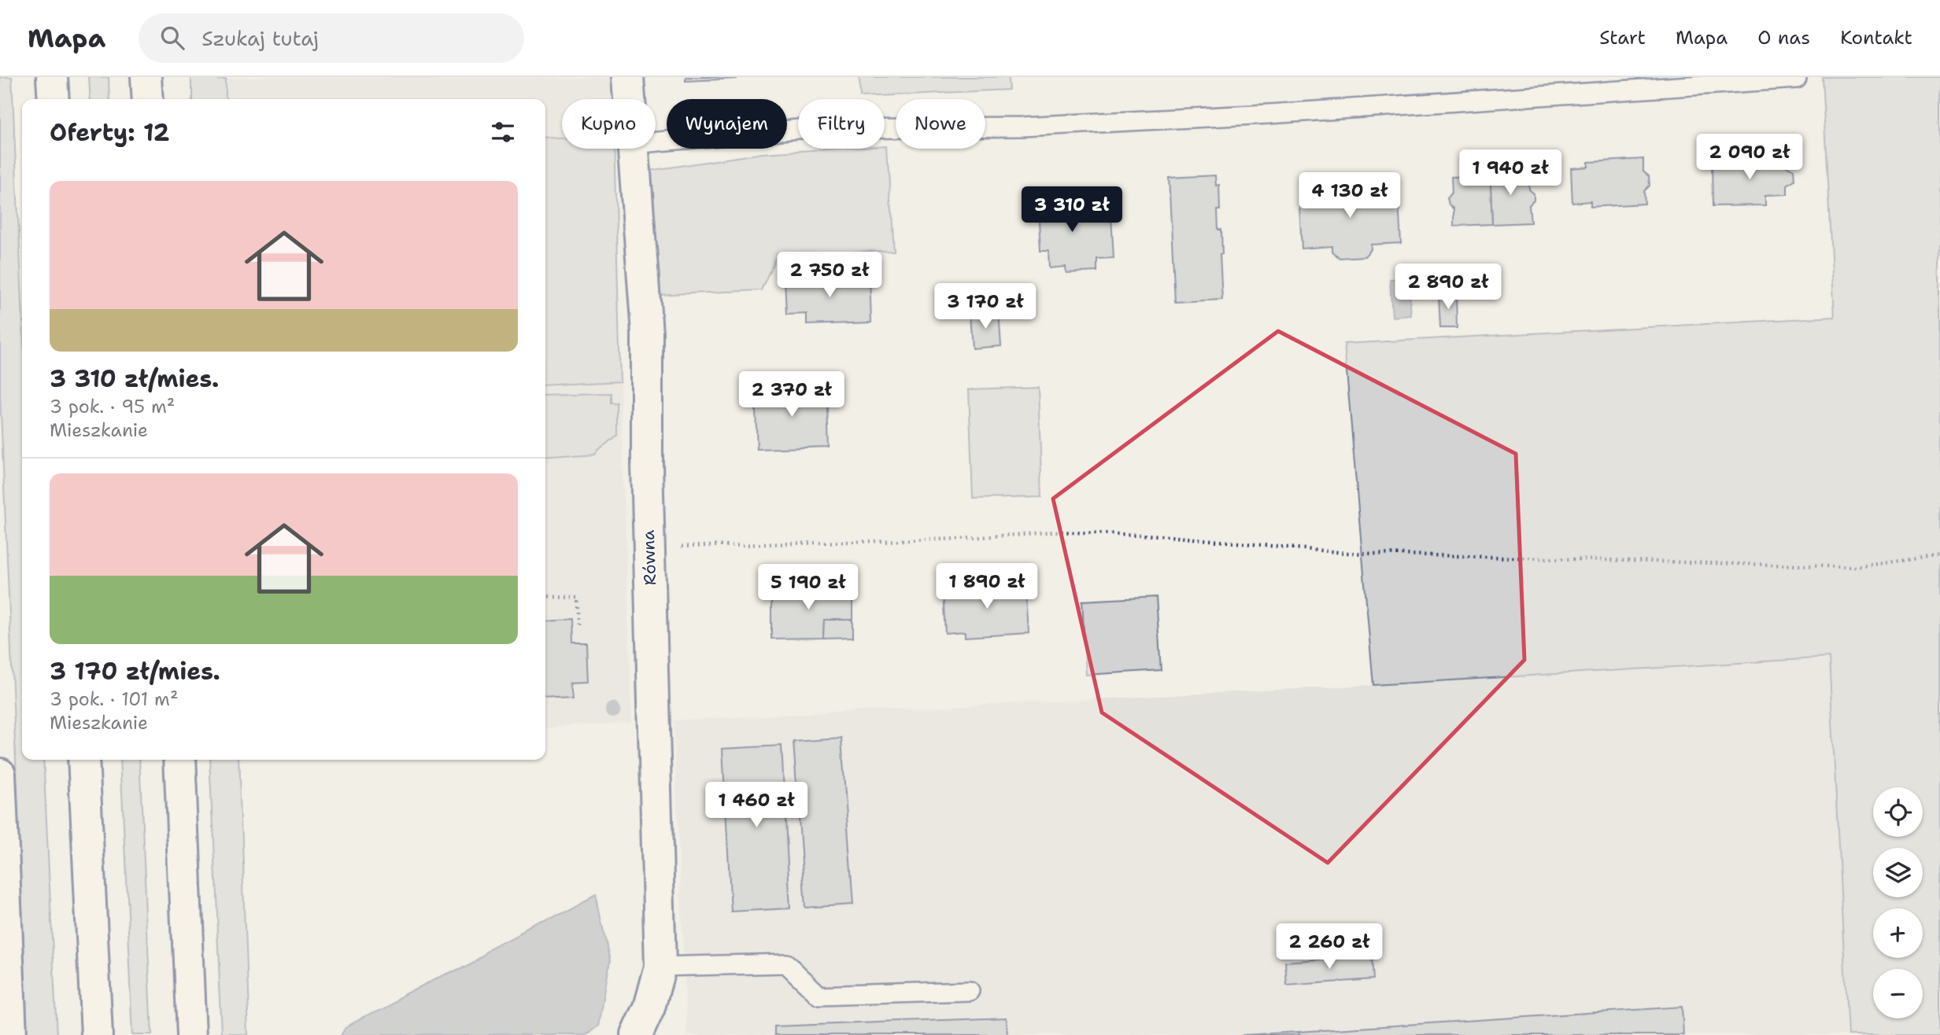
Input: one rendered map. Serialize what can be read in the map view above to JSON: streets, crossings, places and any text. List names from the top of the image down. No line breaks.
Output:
{"streets":{"main road":["Równa"]},"page":{"header":"Mapa","search":"Szukaj tutaj","nav":["Start","Mapa","O nas","Kontakt"],"chip":["Kupno","Wynajem","Filtry","Nowe"],"heading":"Oferty: 12","price":["2 090 zł","1 940 zł","4 130 zł","3 310 zł","2 750 zł","2 890 zł","3 170 zł","2 370 zł","1 890 zł","5 190 zł","1 460 zł","2 260 zł"],"list":[{"name":"3 310 zł/mies.","note":"3 pok. · 95 m² · Mieszkanie"},{"name":"3 170 zł/mies.","note":"3 pok. · 101 m² · Mieszkanie"}],"map_buttons":["+","−"]}}
